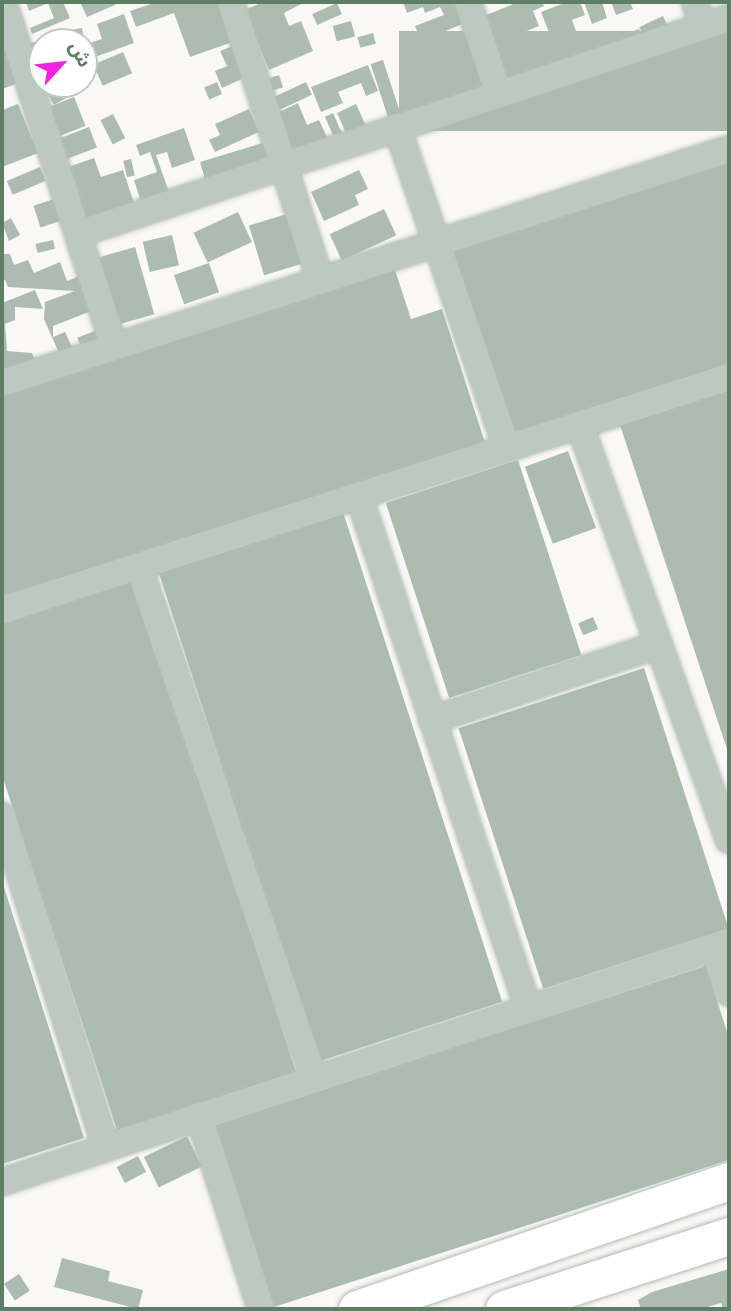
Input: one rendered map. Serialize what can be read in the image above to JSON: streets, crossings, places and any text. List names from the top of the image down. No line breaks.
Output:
{"north":"top right"}
